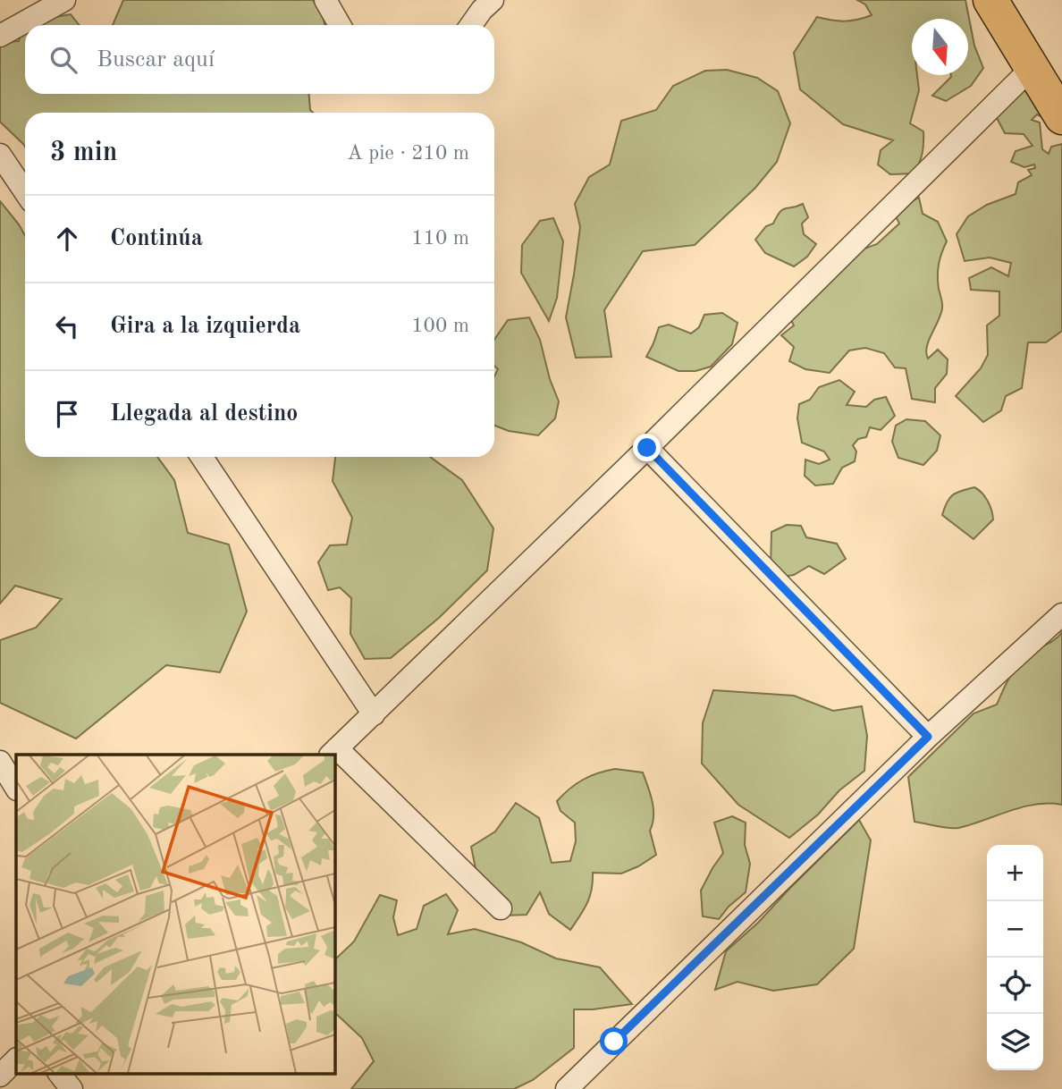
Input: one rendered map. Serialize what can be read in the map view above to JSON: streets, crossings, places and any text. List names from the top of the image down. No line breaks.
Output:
{"north":"bottom","page":{"search":"Buscar aquí","heading":["3 min","A pie · 210 m"],"list":[["Continúa","110 m"],["Gira a la izquierda","100 m"],"Llegada al destino"],"map_buttons":["+","−"]}}
